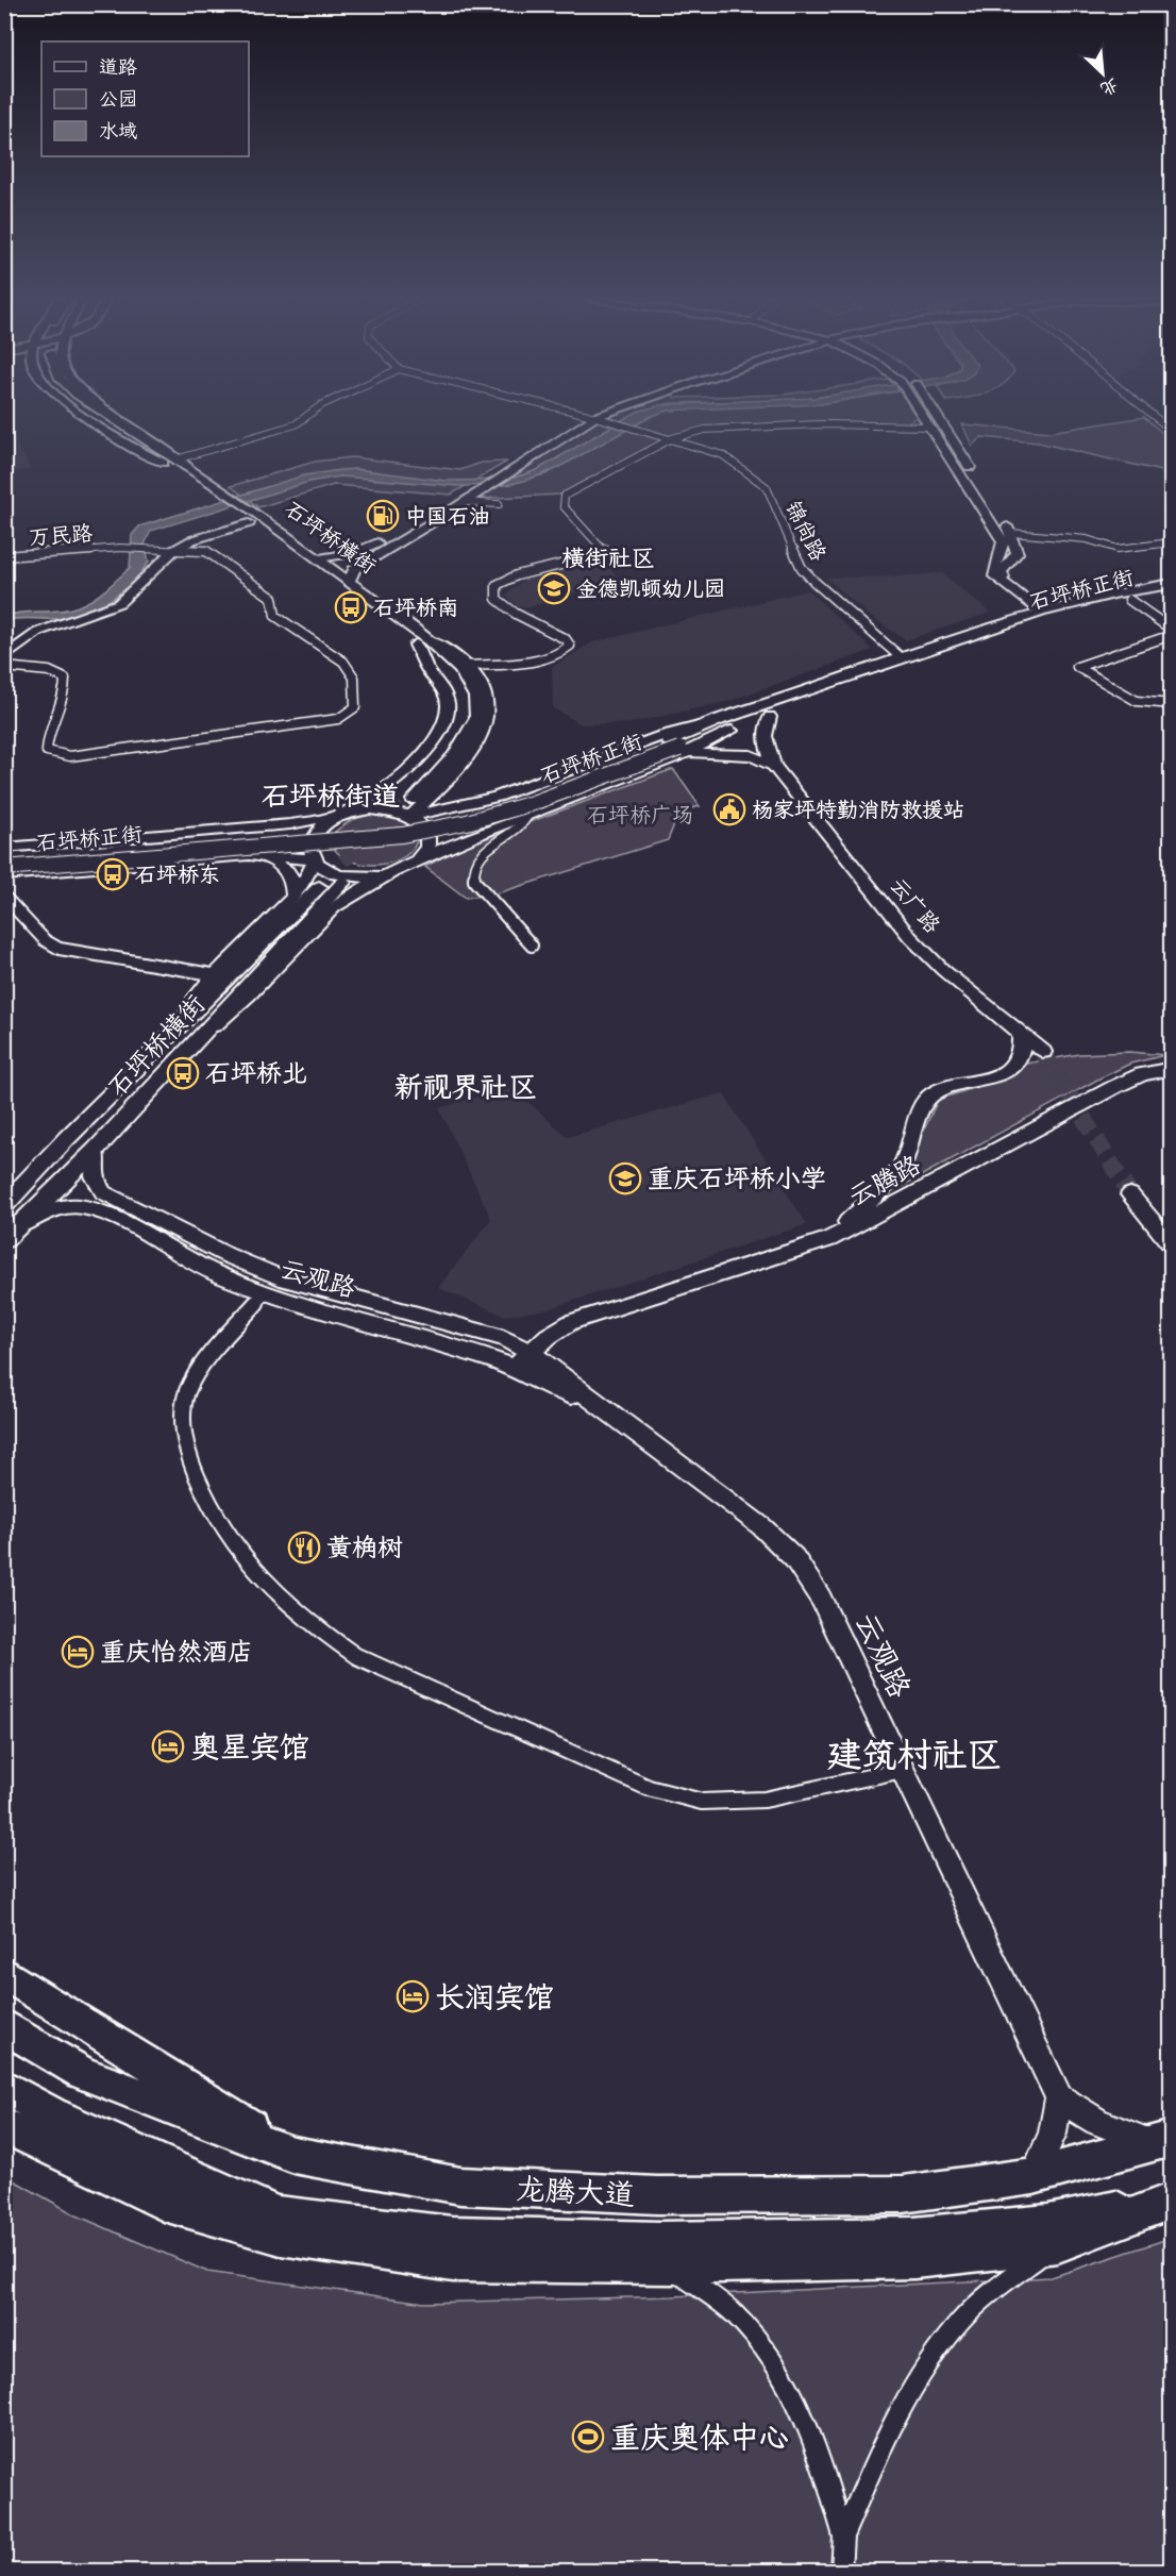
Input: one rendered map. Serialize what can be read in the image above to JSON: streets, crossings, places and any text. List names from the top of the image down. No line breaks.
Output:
{"streets":{"highway":["龙腾大道"],"main road":["石坪桥横街","石坪桥正街"],"street":["锦尚路","万民路","云广路","云腾路","云观路"]},"crossings":[["锦尚路","石坪桥正街"],["石坪桥横街","云观路"],["云腾路","云观路"]],"districts":["横街社区","石坪桥街道","新视界社区","建筑村社区"],"parks":["石坪桥广场"],"places":{"fuel station":["中国石油"],"school or university":["金德凯顿幼儿园","重庆石坪桥小学"],"bus stop":["石坪桥南","石坪桥东","石坪桥北"],"public building":["杨家坪特勤消防救援站"],"restaurant":["黄桷树"],"hotel":["重庆怡然酒店","奥星宾馆","长润宾馆"],"sports":["重庆奥体中心"]},"legend":["道路","公园","水域"],"north":"bottom right"}
